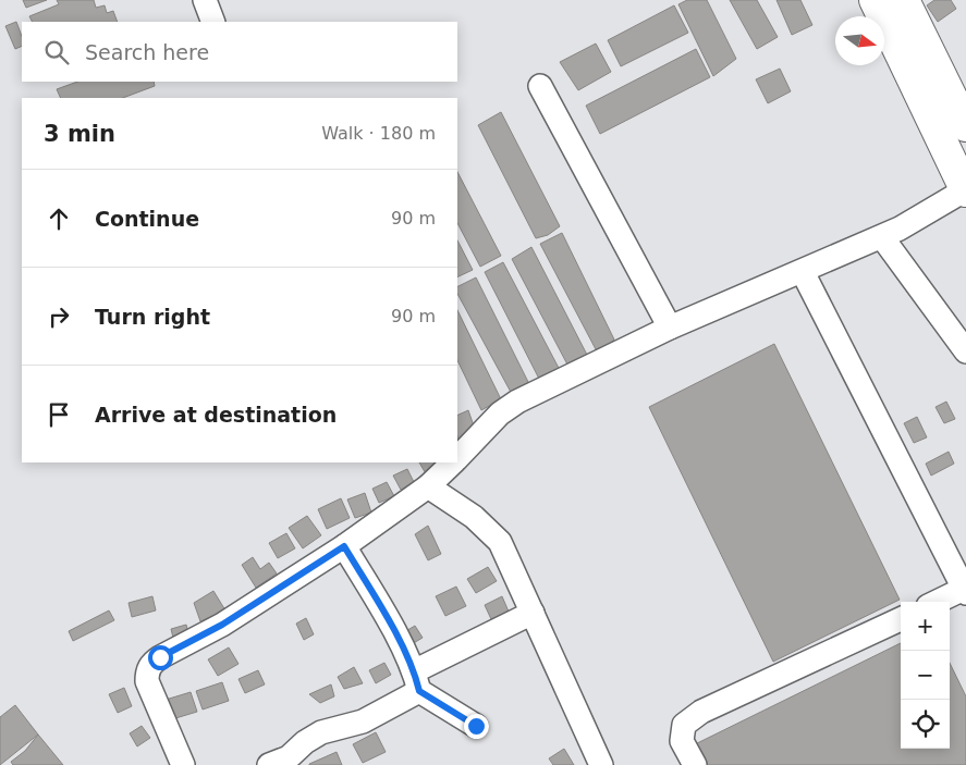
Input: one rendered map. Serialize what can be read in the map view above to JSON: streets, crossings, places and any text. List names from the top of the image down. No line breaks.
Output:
{"north":"right","page":{"search":"Search here","heading":["3 min","Walk · 180 m"],"list":[["Continue","90 m"],["Turn right","90 m"],"Arrive at destination"],"map_buttons":["+","−"]}}
